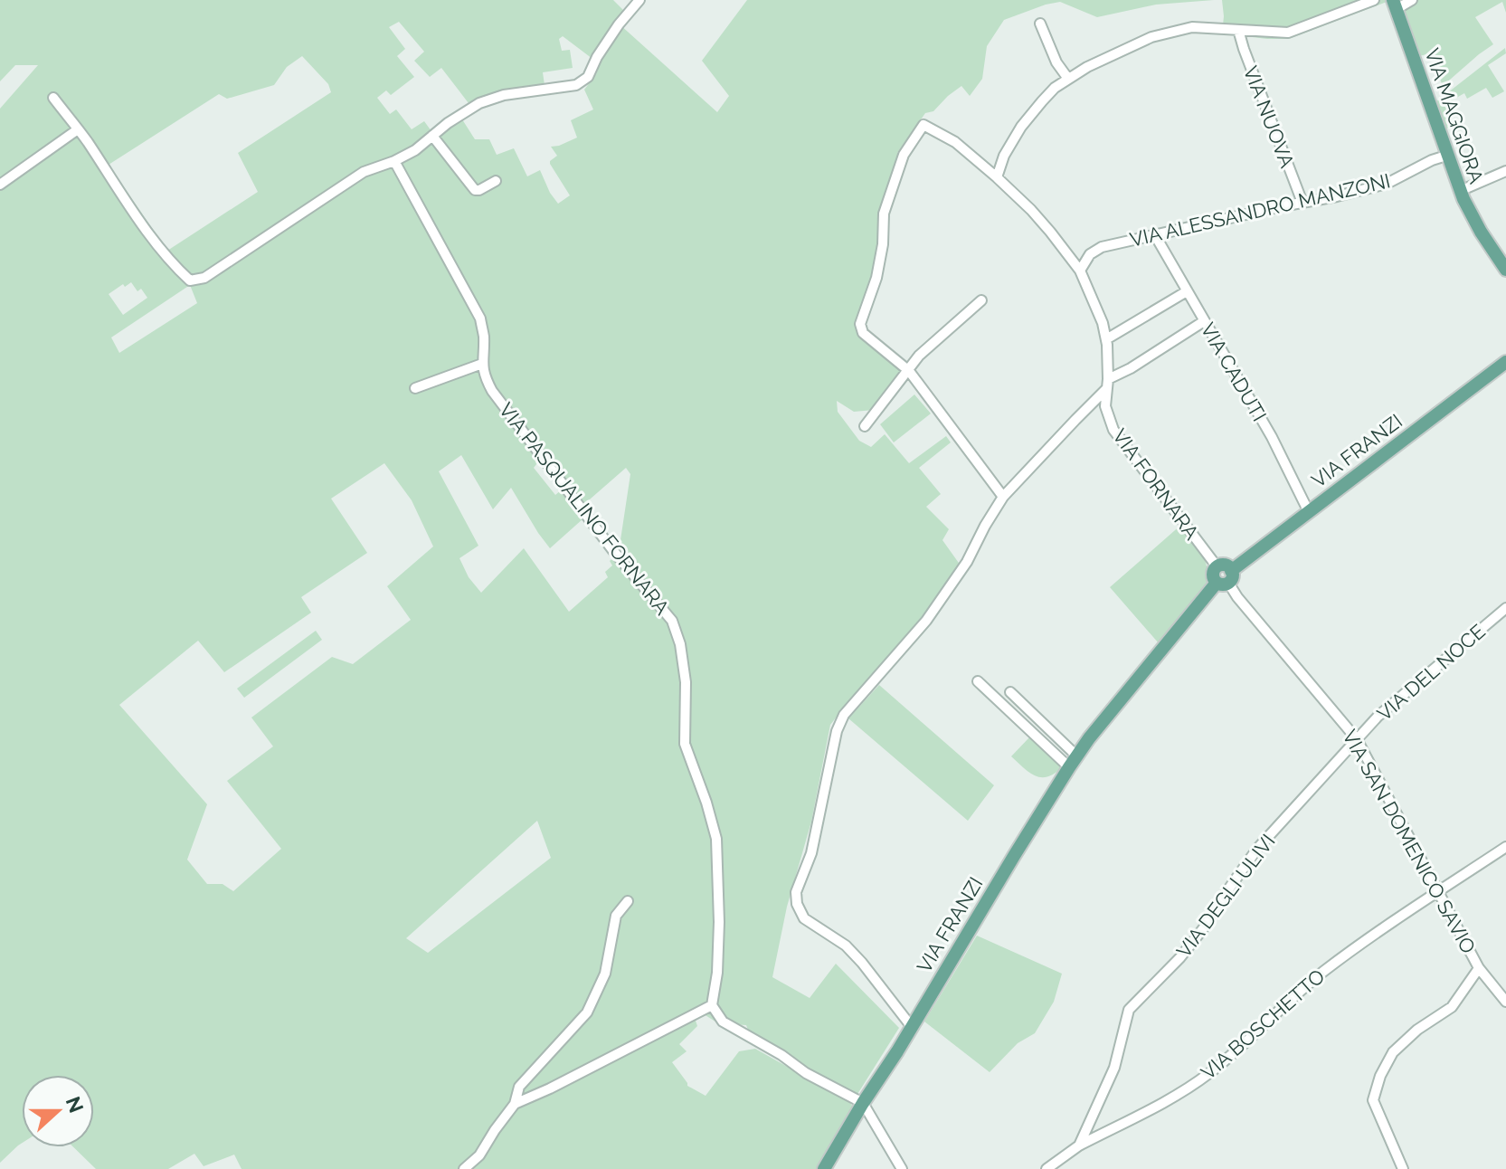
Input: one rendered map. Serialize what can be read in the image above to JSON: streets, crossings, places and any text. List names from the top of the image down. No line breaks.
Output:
{"streets":{"main road":["VIA MAGGIORA","VIA FRANZI"],"street":["VIA NUOVA","VIA ALESSANDRO MANZONI","VIA CADUTI","VIA FORNARA","VIA PASQUALINO FORNARA","VIA DEL NOCE","VIA SAN DOMENICO SAVIO","VIA DEGLI ULIVI","VIA BOSCHETTO"]},"crossings":[["VIA MAGGIORA","VIA ALESSANDRO MANZONI"],["VIA NUOVA","VIA ALESSANDRO MANZONI"],["VIA ALESSANDRO MANZONI","VIA CADUTI"],["VIA ALESSANDRO MANZONI","VIA FORNARA"],["VIA CADUTI","VIA FRANZI"],["VIA FRANZI","VIA SAN DOMENICO SAVIO"],["VIA DEL NOCE","VIA SAN DOMENICO SAVIO"],["VIA DEL NOCE","VIA DEGLI ULIVI"],["VIA SAN DOMENICO SAVIO","VIA DEGLI ULIVI"],["VIA SAN DOMENICO SAVIO","VIA BOSCHETTO"],["VIA DEGLI ULIVI","VIA BOSCHETTO"]],"north":"right"}
